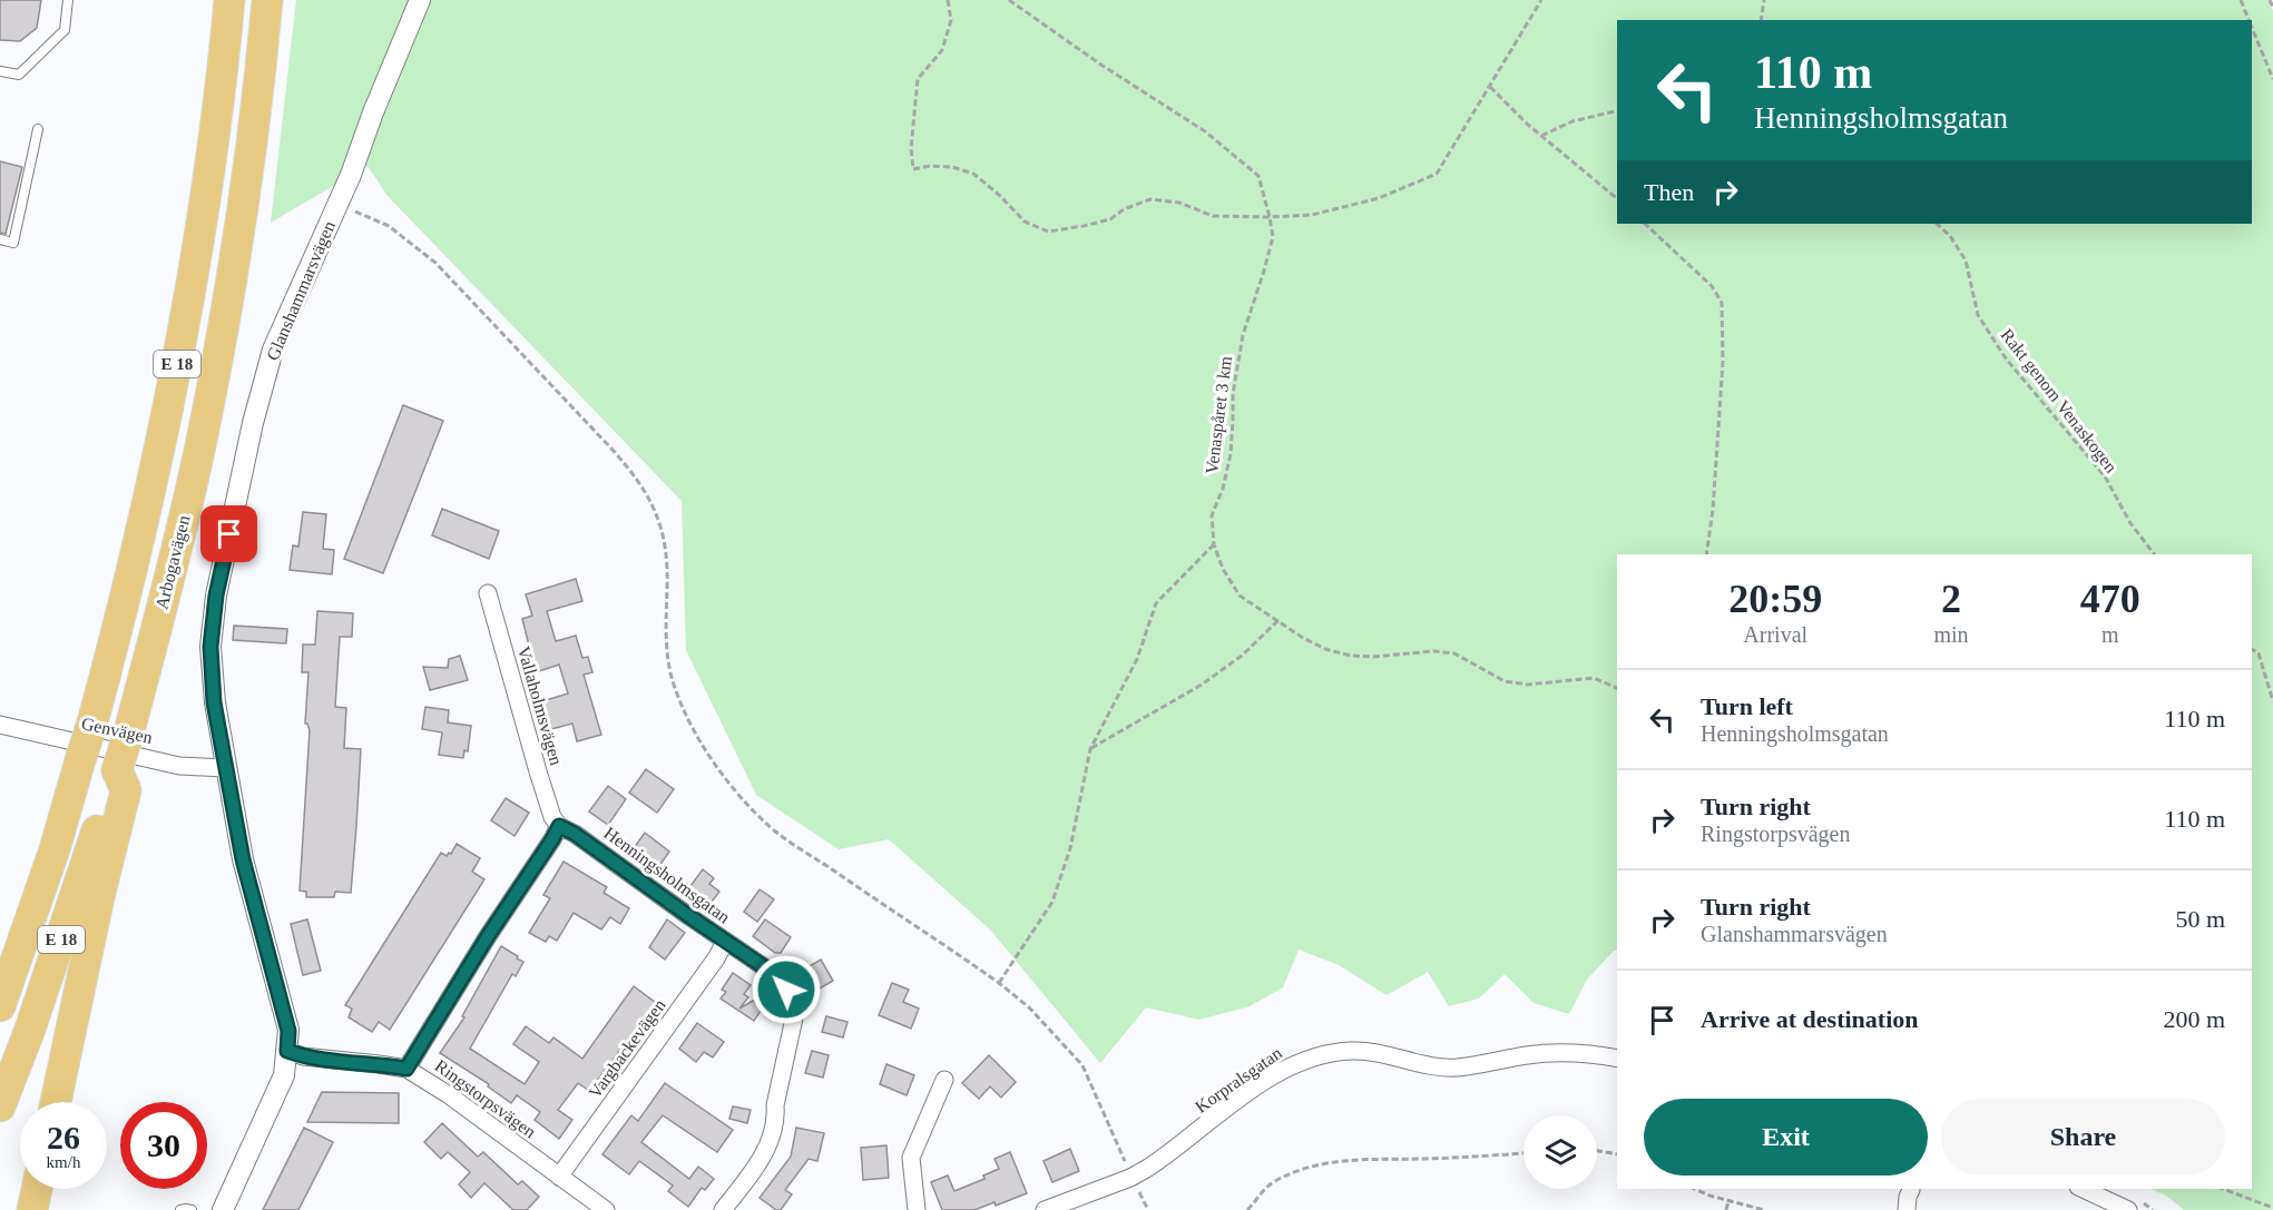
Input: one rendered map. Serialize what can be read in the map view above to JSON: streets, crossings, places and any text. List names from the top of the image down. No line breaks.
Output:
{"streets":{"highway":["E 18","Arbogavägen"],"street":["Glanshammarsvägen","Vallaholmsvägen","Genvägen","Henningsholmsgatan","Vargbackevägen","Korpralsgatan","Ringstorpsvägen"],"path":["Rakt genom Venaskogen","Venaspåret 3 km"]},"crossings":[["Glanshammarsvägen","Genvägen"],["Glanshammarsvägen","Ringstorpsvägen"],["E 18","Arbogavägen"],["Vallaholmsvägen","Henningsholmsgatan"],["Henningsholmsgatan","Vargbackevägen"],["Vargbackevägen","Ringstorpsvägen"]],"page":{"turn":["110 m","Henningsholmsgatan"],"then":"Then","eta":["20:59","Arrival","2","min","470","m"],"list":[{"name":"Turn left","note":"Henningsholmsgatan","value":"110 m"},{"name":"Turn right","note":"Ringstorpsvägen","value":"110 m"},{"name":"Turn right","note":"Glanshammarsvägen","value":"50 m"},{"name":"Arrive at destination","value":"200 m"}],"buttons":["Exit","Share"],"speed":"26 km/h","limit":"30"}}
